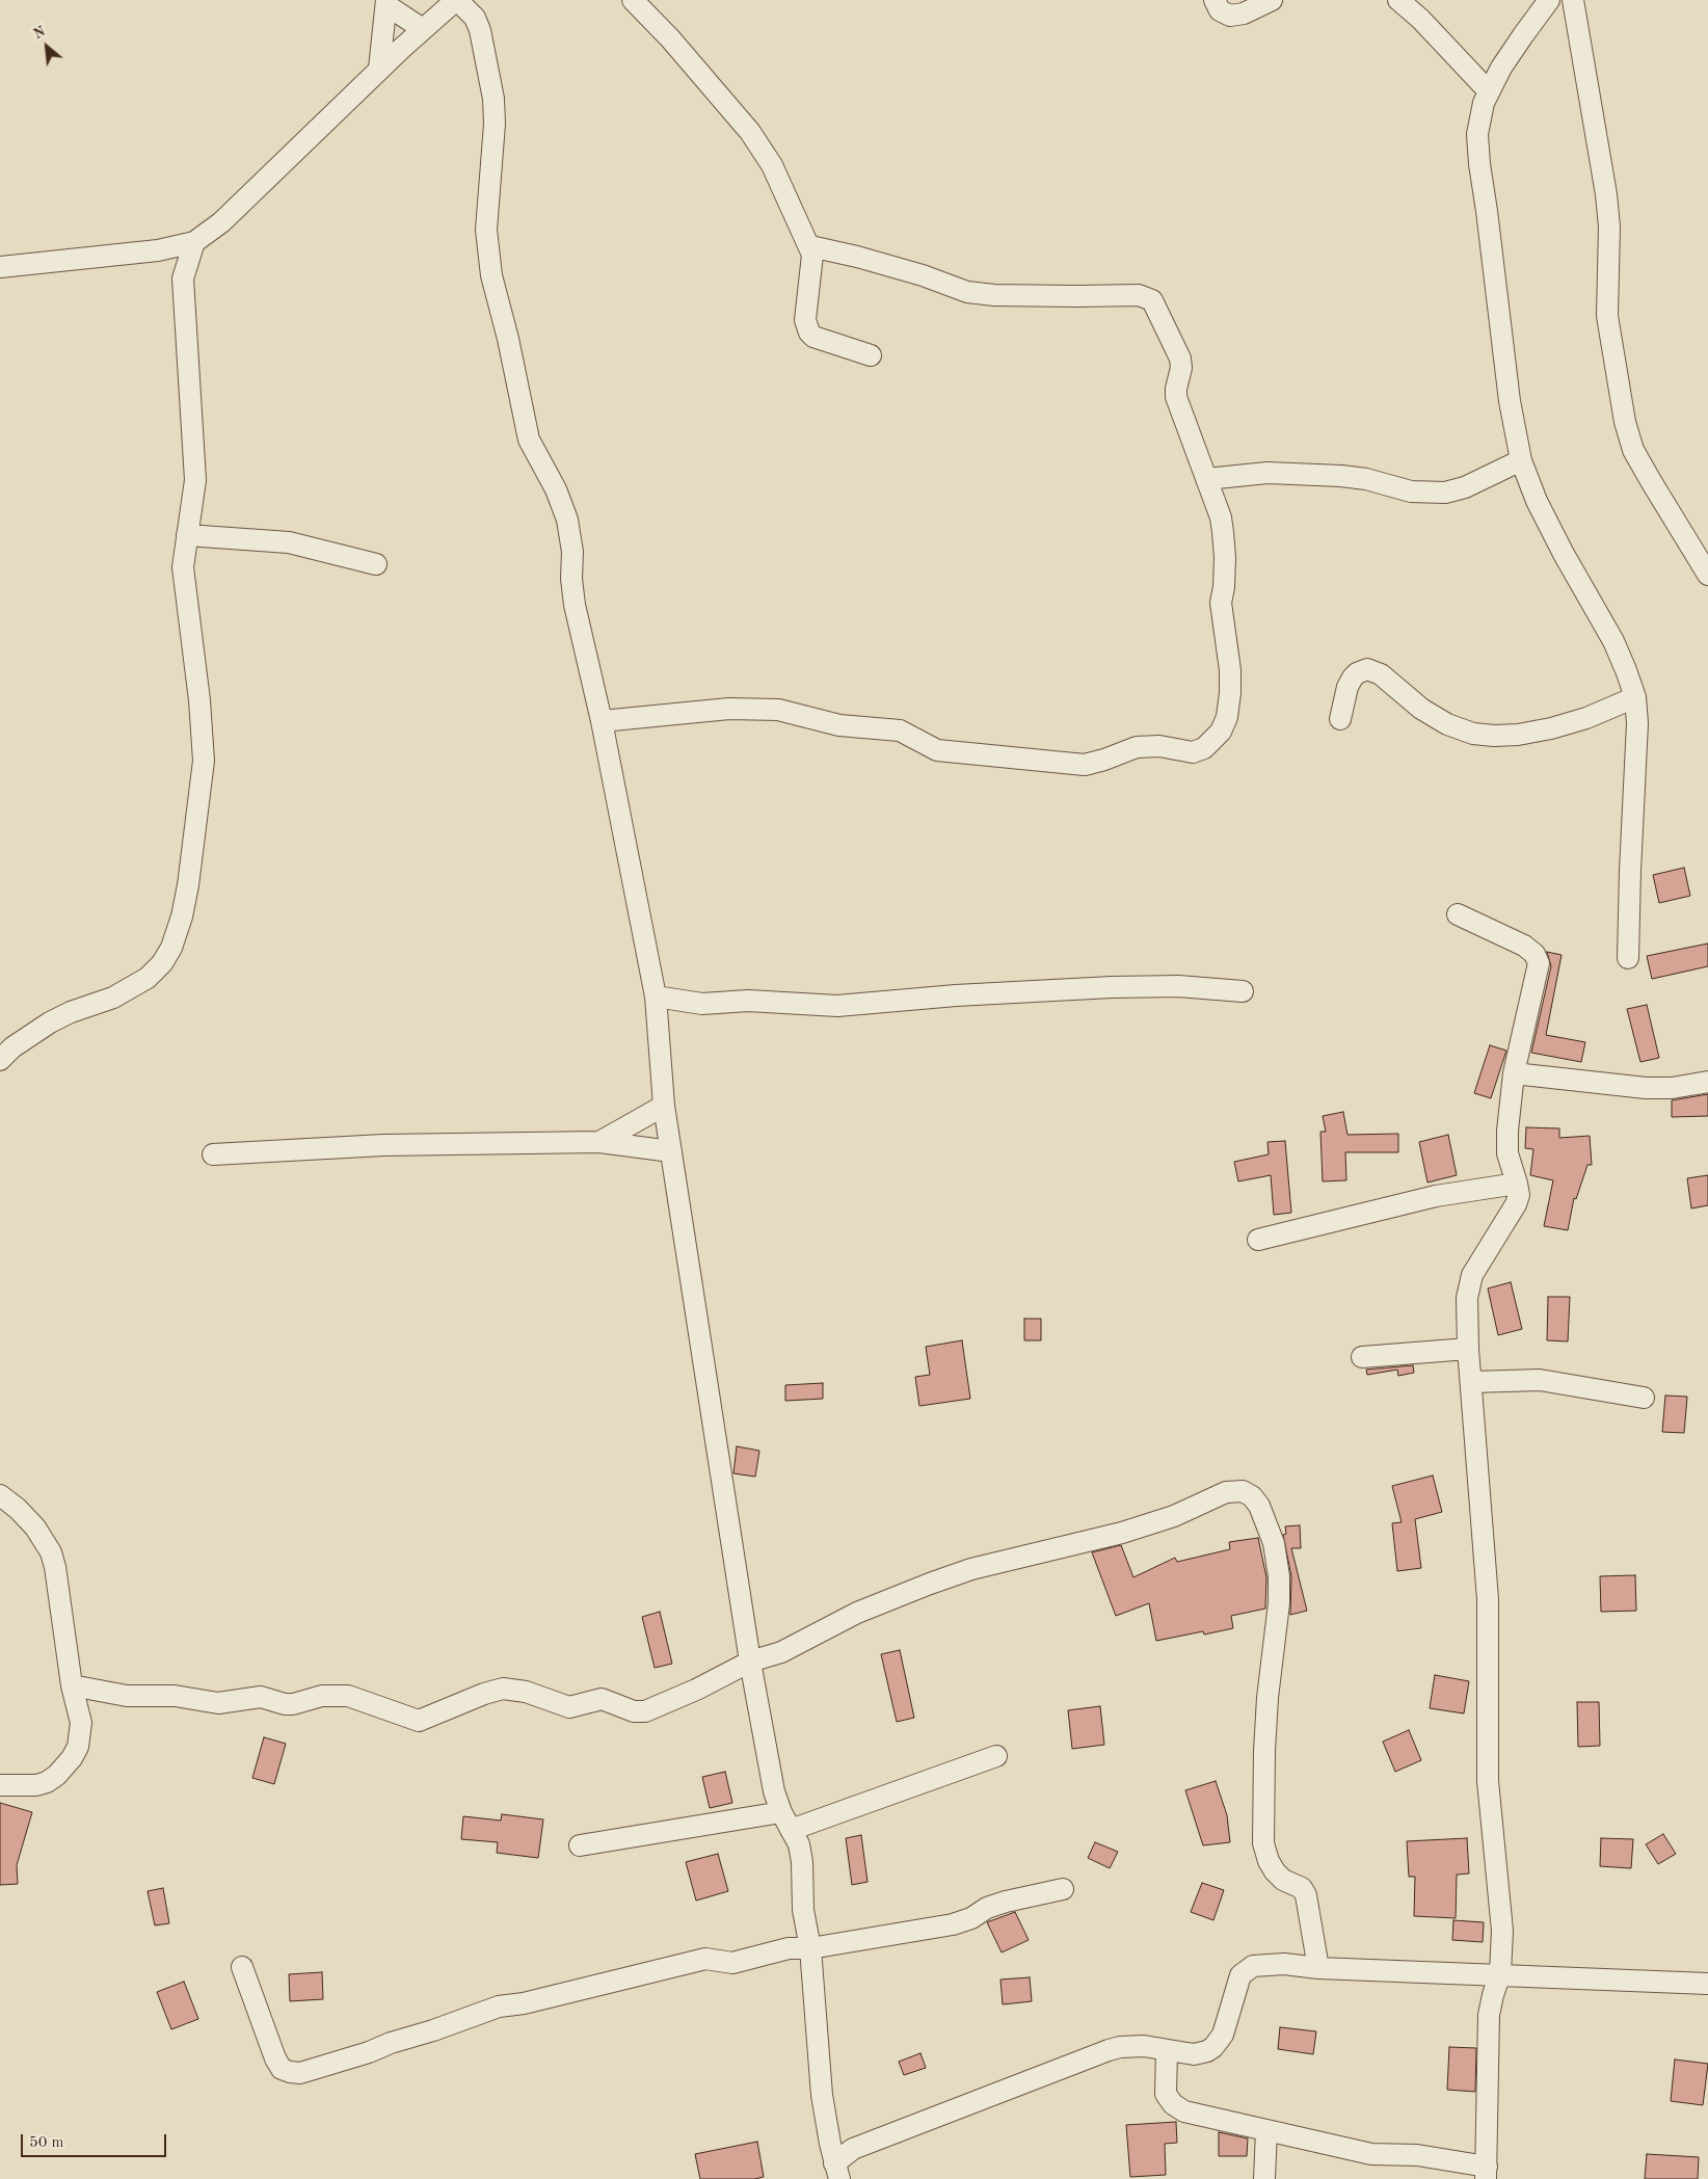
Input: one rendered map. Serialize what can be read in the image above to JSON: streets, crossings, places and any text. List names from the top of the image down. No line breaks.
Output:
{"scale_bar":"50 m","north":"top left"}
